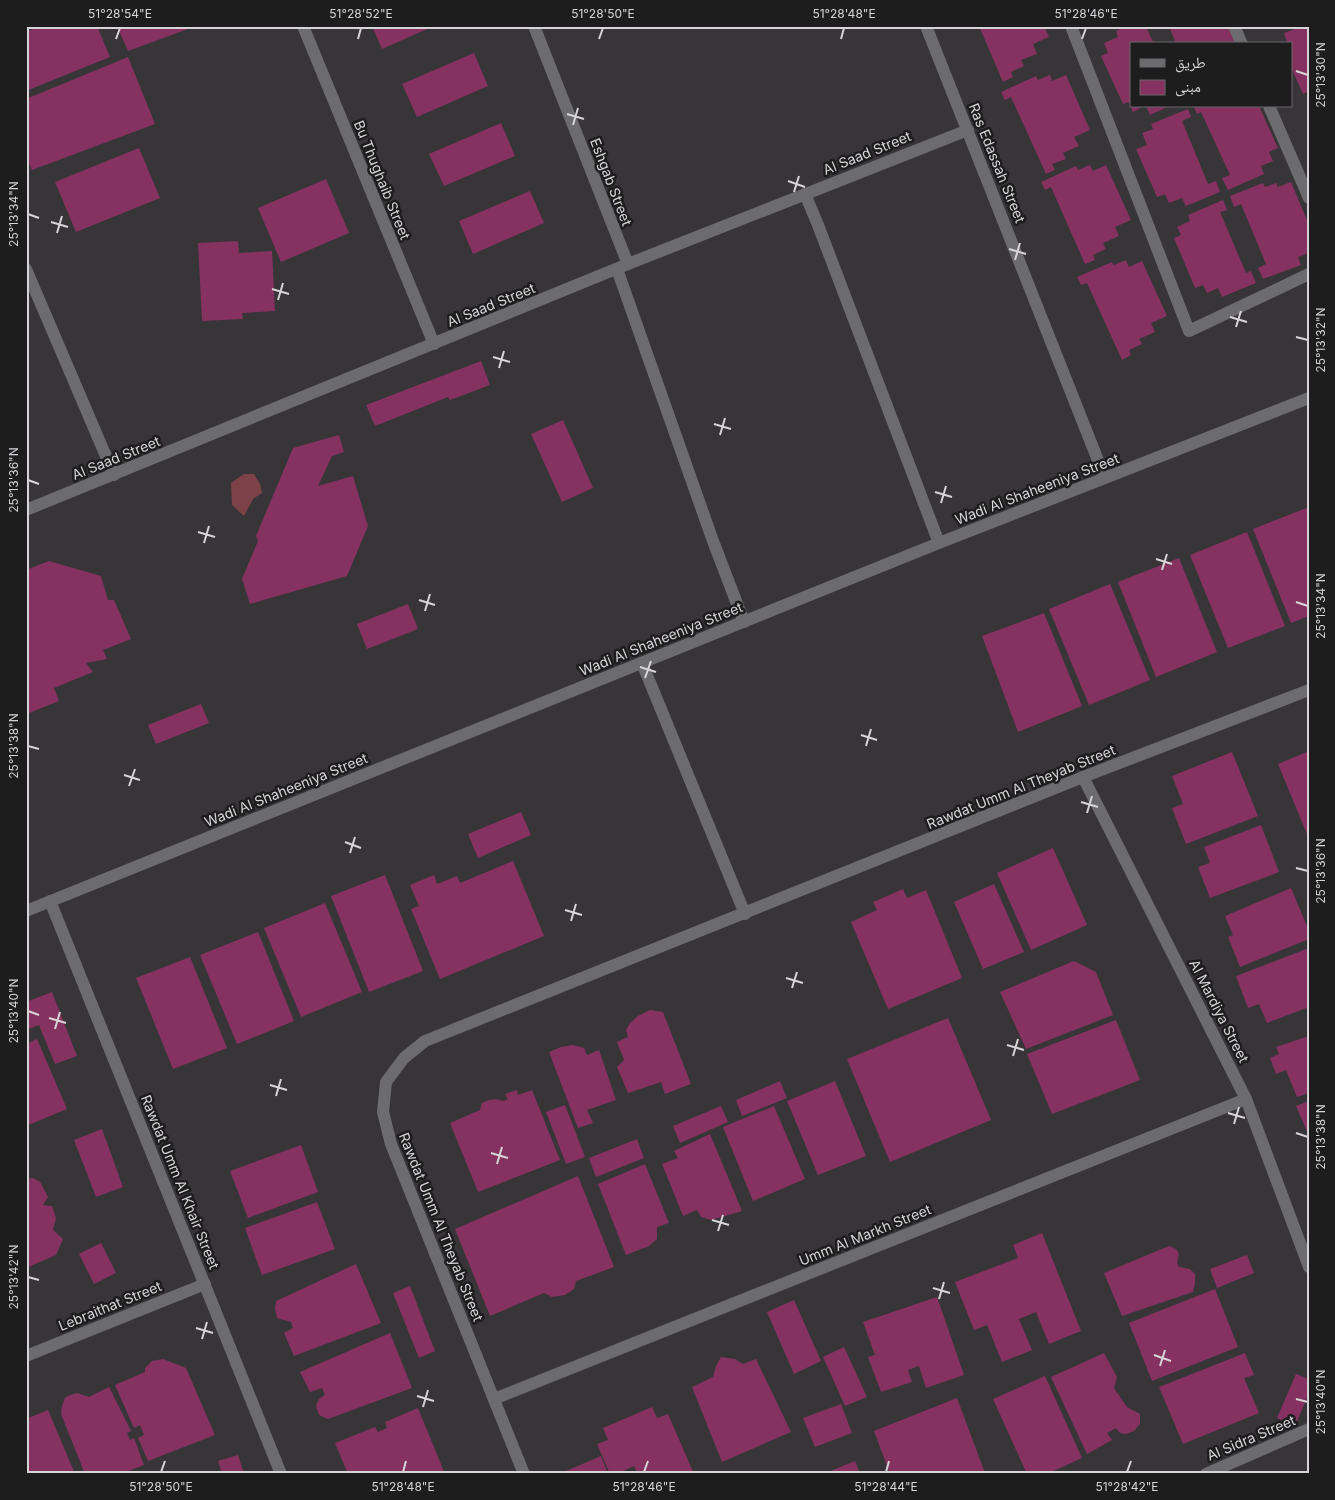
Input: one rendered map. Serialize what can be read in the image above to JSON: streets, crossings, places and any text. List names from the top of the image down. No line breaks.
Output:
{"streets":{"street":["Al Saad Street","Ras Edassah Street","Bu Thughaib Street","Eshgab Street","Wadi Al Shaheeniya Street","Rawdat Umm Al Theyab Street","Al Mardiya Street","Rawdat Umm Al Khair Street","Umm Al Markh Street","Lebraithat Street","Al Sidra Street"]},"crossings":[["Al Saad Street","Ras Edassah Street"],["Al Saad Street","Bu Thughaib Street"],["Al Saad Street","Eshgab Street"],["Ras Edassah Street","Wadi Al Shaheeniya Street"],["Eshgab Street","Wadi Al Shaheeniya Street"],["Wadi Al Shaheeniya Street","Rawdat Umm Al Khair Street"],["Rawdat Umm Al Theyab Street","Al Mardiya Street"],["Rawdat Umm Al Theyab Street","Umm Al Markh Street"],["Al Mardiya Street","Umm Al Markh Street"],["Rawdat Umm Al Khair Street","Lebraithat Street"]],"legend":["طريق","مبنى"],"coordinates":["51°28'54\"E","51°28'52\"E","51°28'50\"E","51°28'48\"E","51°28'46\"E","25°13'30\"N","25°13'34\"N","25°13'32\"N","25°13'36\"N","25°13'38\"N","25°13'40\"N","25°13'42\"N","51°28'44\"E","51°28'42\"E"]}
